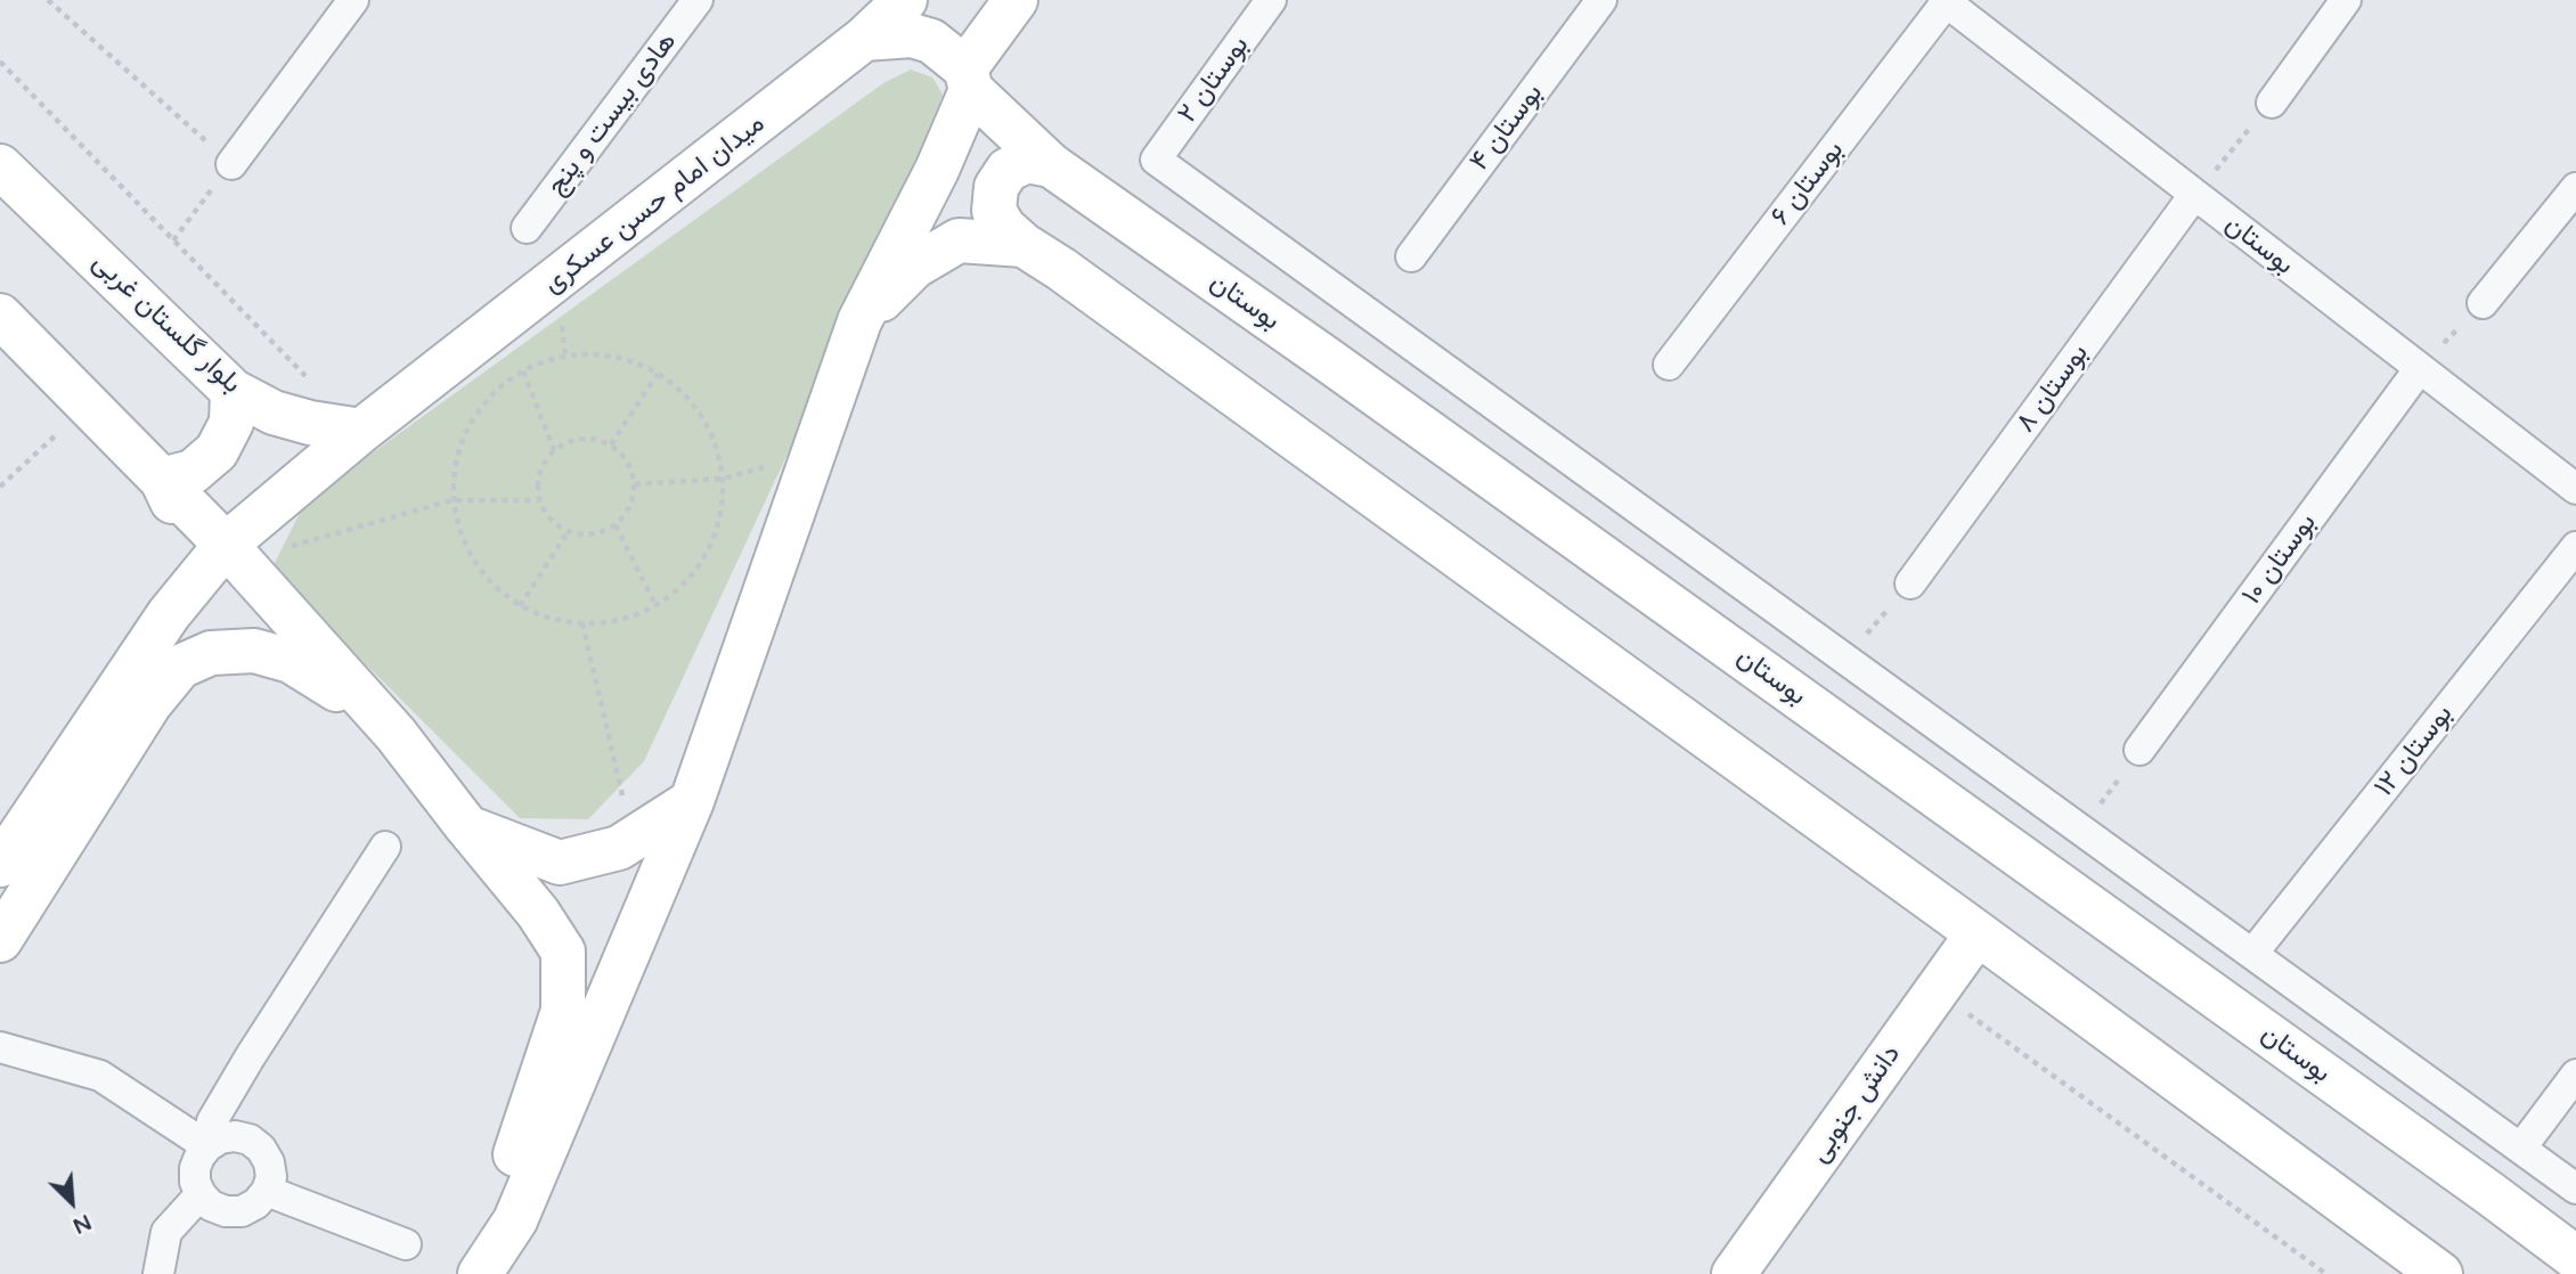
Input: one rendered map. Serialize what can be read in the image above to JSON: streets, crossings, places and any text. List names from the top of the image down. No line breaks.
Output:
{"streets":{"street":["بوستان ۲","هادی بیست و پنج","بوستان ۴","بوستان ۶","میدان امام حسن عسکری","بوستان","بلوار گلستان غربی","بوستان ۸","بوستان ۱۰","بوستان ۱۲","دانش جنوبی"]},"crossings":[["بوستان ۶","بوستان"],["میدان امام حسن عسکری","بلوار گلستان غربی"],["بوستان","بوستان ۸"],["بوستان","بوستان ۱۰"]],"north":"bottom right"}
